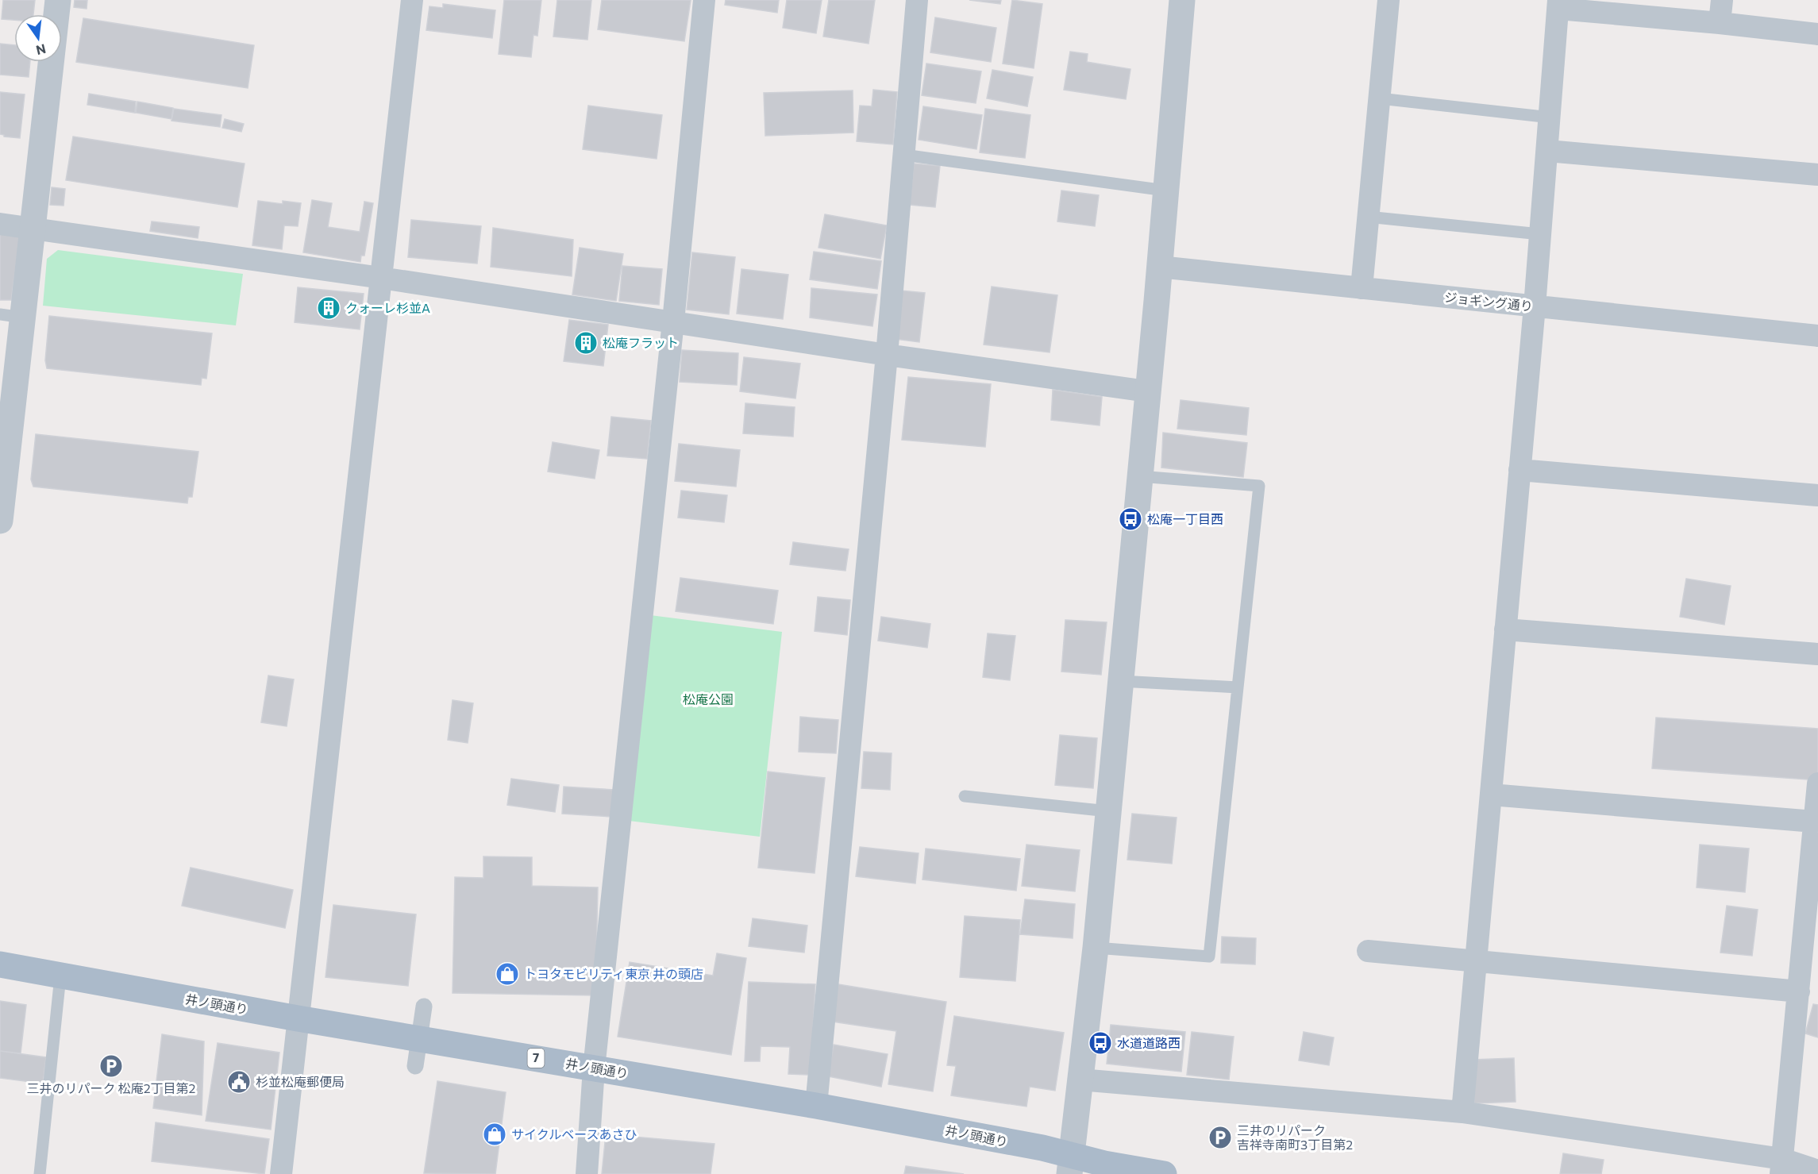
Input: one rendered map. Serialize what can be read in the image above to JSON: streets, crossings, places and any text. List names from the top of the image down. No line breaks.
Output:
{"streets":{"main road":["井ノ頭通り","7"],"street":["ジョギング通り"]},"parks":["松庵公園"],"places":{"building":["クォーレ杉並A","松庵フラット"],"bus stop":["松庵一丁目西","水道道路西"],"shop":["トヨタモビリティ東京 井の頭店","サイクルベースあさひ"],"parking":["三井のリパーク 松庵2丁目第2","三井のリパーク 吉祥寺南町3丁目第2"],"public building":["杉並松庵郵便局"]},"north":"bottom"}
